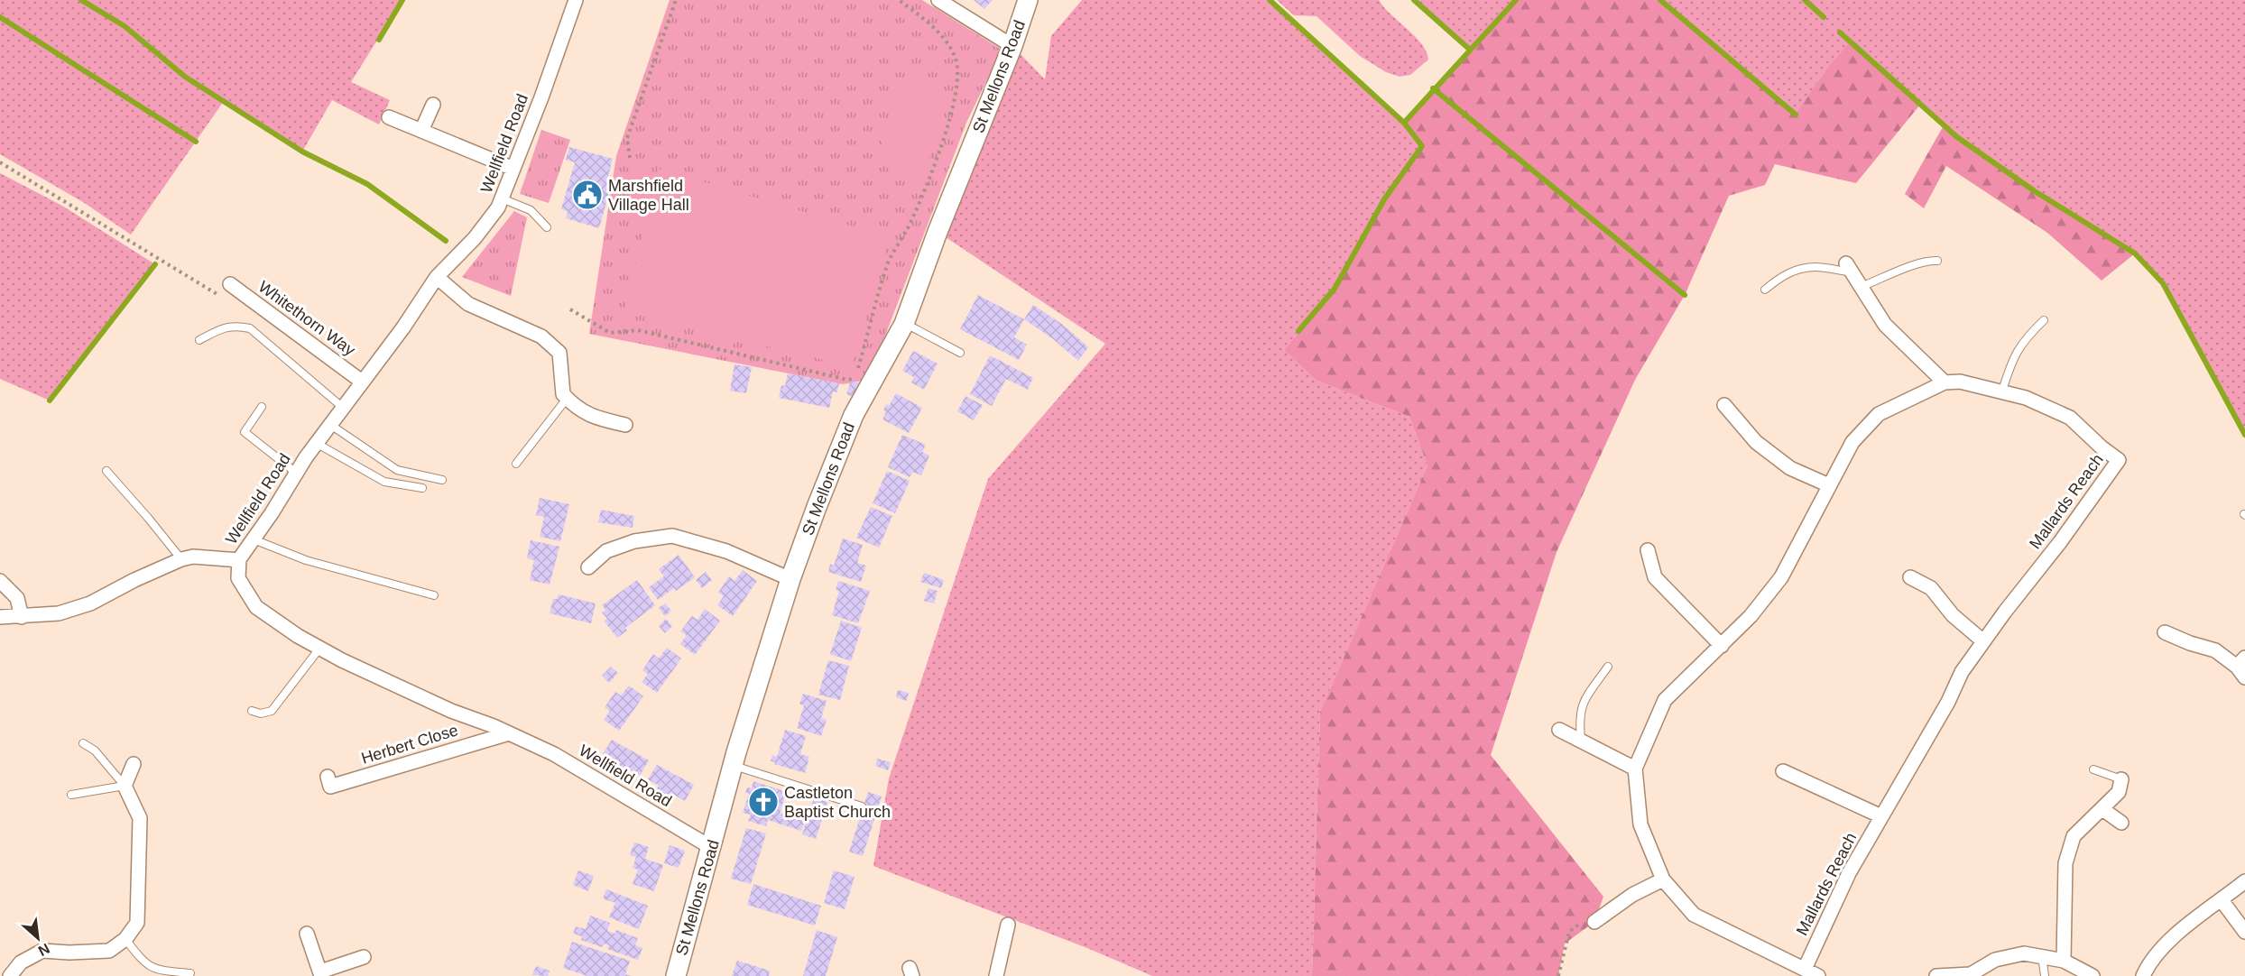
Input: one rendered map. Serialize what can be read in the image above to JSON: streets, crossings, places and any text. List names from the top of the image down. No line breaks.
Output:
{"streets":{"street":["St Mellons Road","Wellfield Road","Whitethorn Way","Mallards Reach","Herbert Close"]},"crossings":[["St Mellons Road","Wellfield Road"],["Wellfield Road","Whitethorn Way"],["Wellfield Road","Herbert Close"]],"places":{"public building":["Marshfield Village Hall"],"church":["Castleton Baptist Church"]},"north":"bottom right"}
